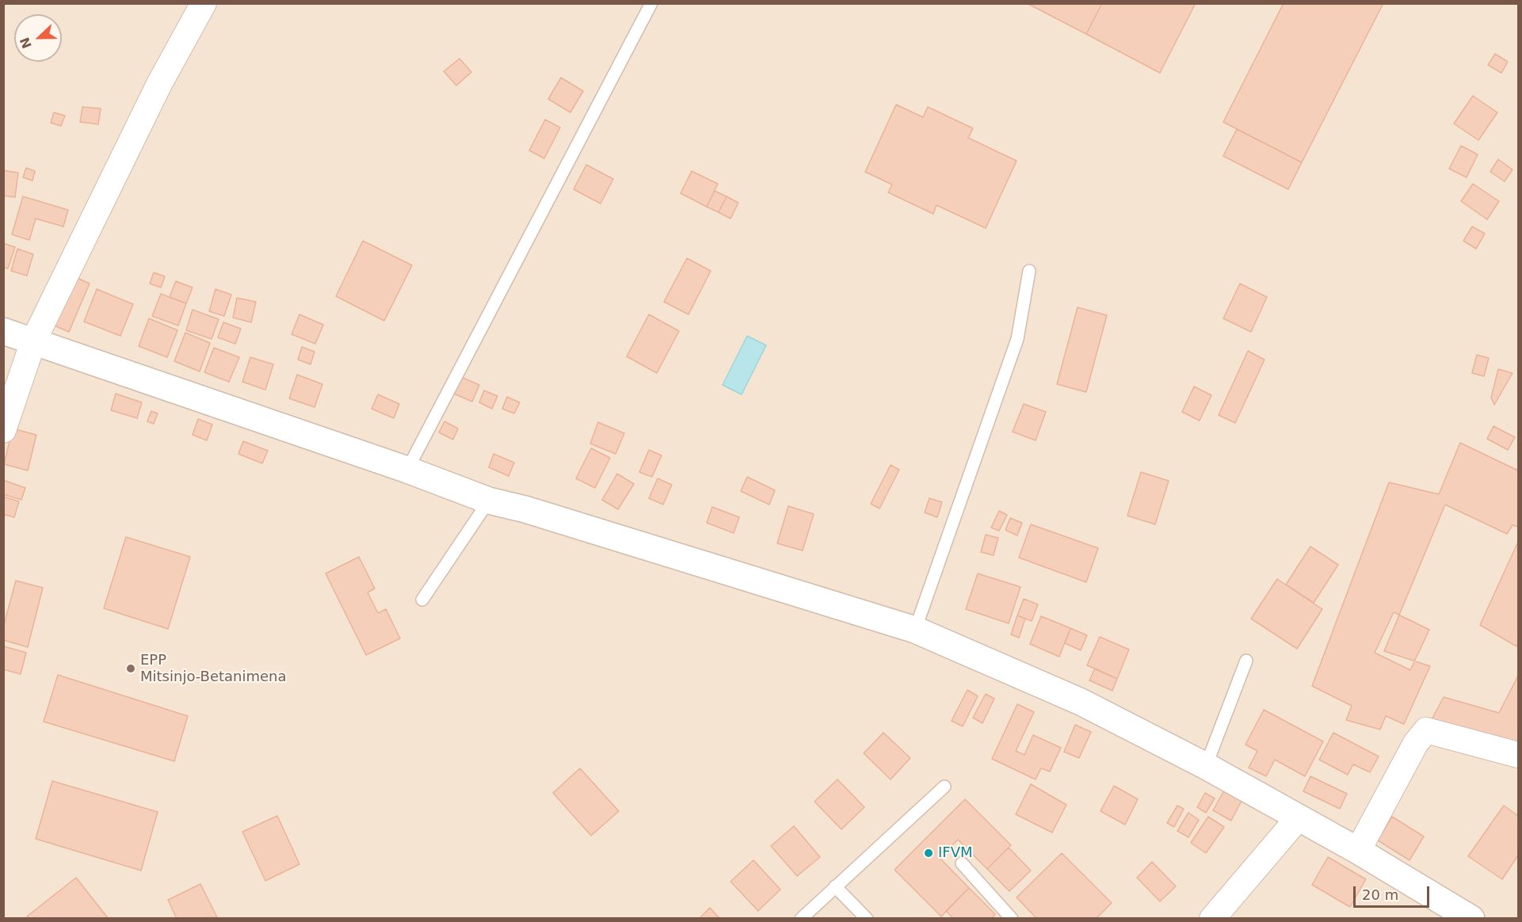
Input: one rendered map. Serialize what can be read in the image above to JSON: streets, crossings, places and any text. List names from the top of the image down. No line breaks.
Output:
{"places":["EPP Mitsinjo-Betanimena","IFVM"],"scale_bar":"20 m","north":"left"}
